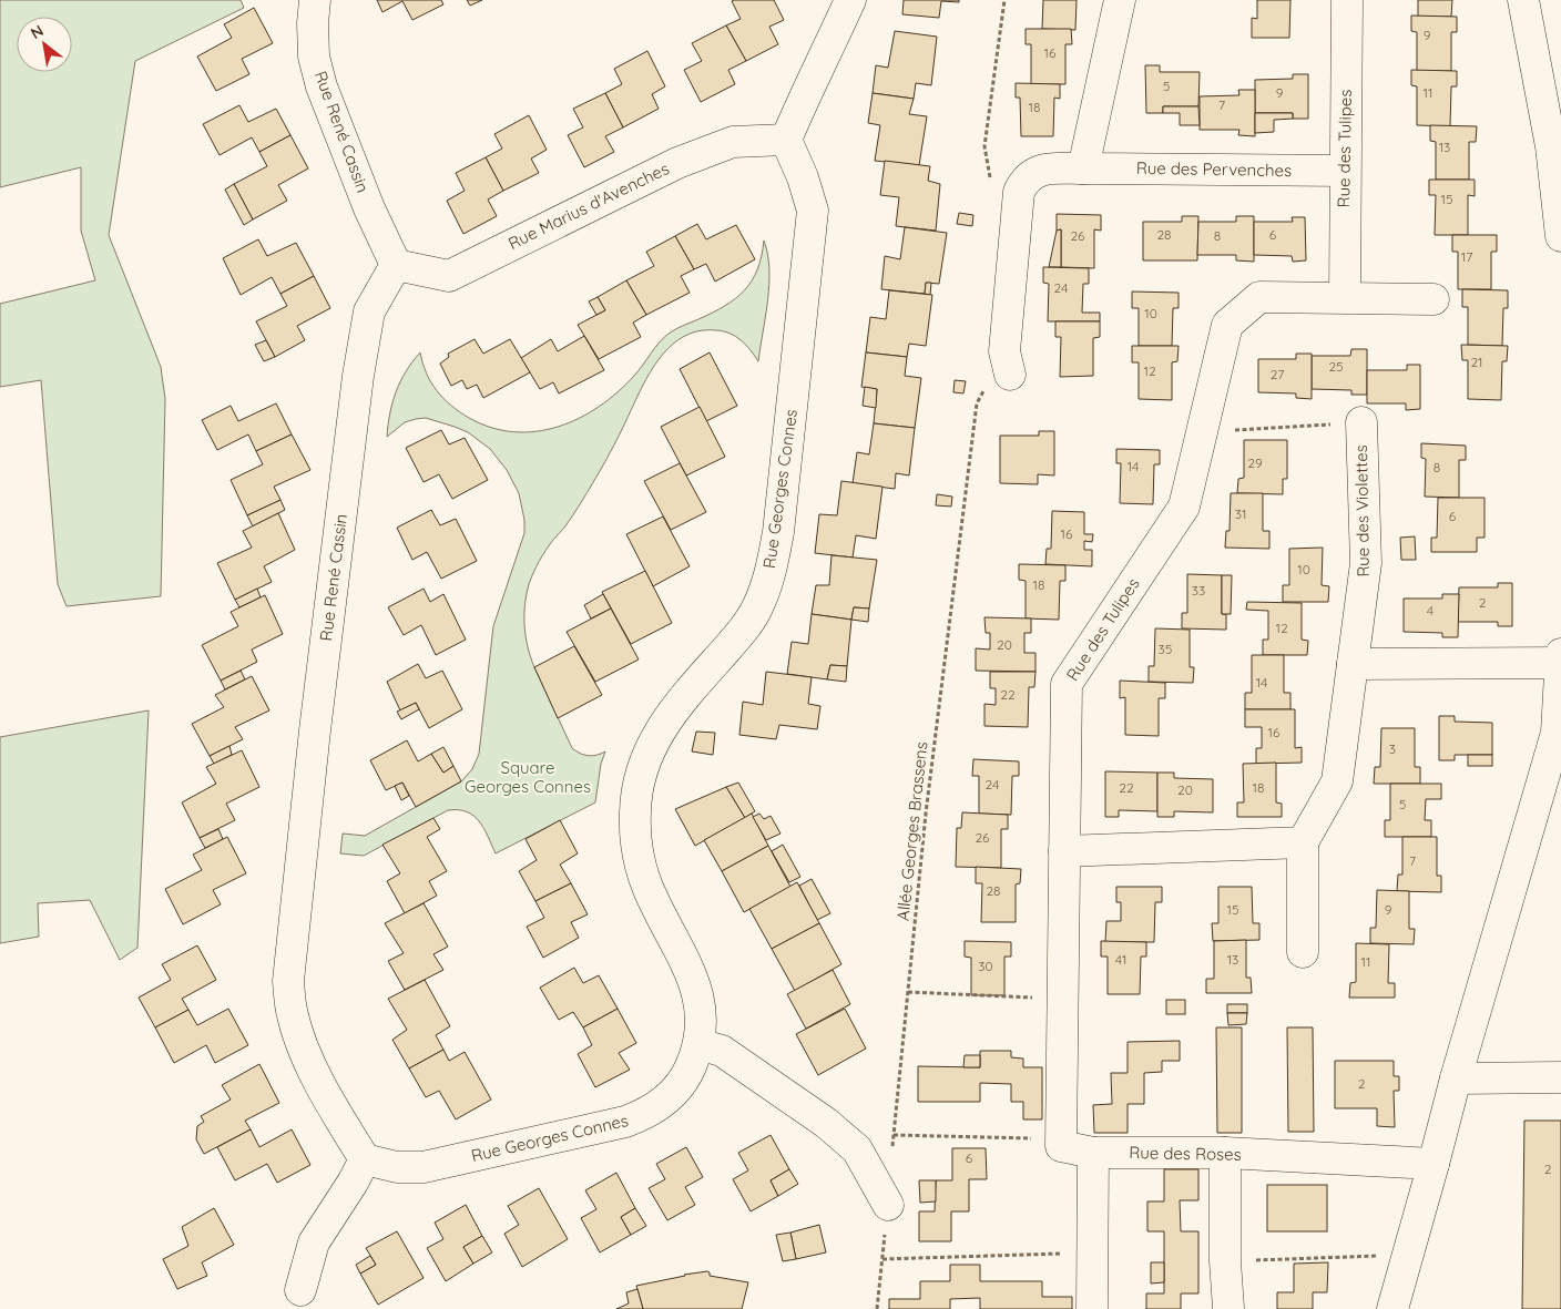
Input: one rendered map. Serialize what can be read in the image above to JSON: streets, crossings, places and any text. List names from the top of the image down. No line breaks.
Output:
{"streets":{"street":["Rue René Cassin","Rue des Tulipes","Rue des Pervenches","Rue Marius d'Avenches","Rue Georges Connes","Rue des Violettes","Rue des Roses"],"path":["Allée Georges Brassens"]},"crossings":[["Rue René Cassin","Rue Marius d'Avenches"],["Rue René Cassin","Rue Georges Connes"],["Rue des Tulipes","Rue des Pervenches"],["Rue Marius d'Avenches","Rue Georges Connes"]],"parks":["Square Georges Connes"],"house_numbers":["9","16","5","9","11","7","18","13","15","28","6","26","8","17","24","10","21","25","12","27","29","14","8","31","6","16","10","18","33","2","4","12","20","35","14","22","16","3","24","22","18","20","5","26","7","28","15","9","41","13","11","30","2","6","2"],"north":"top left"}
